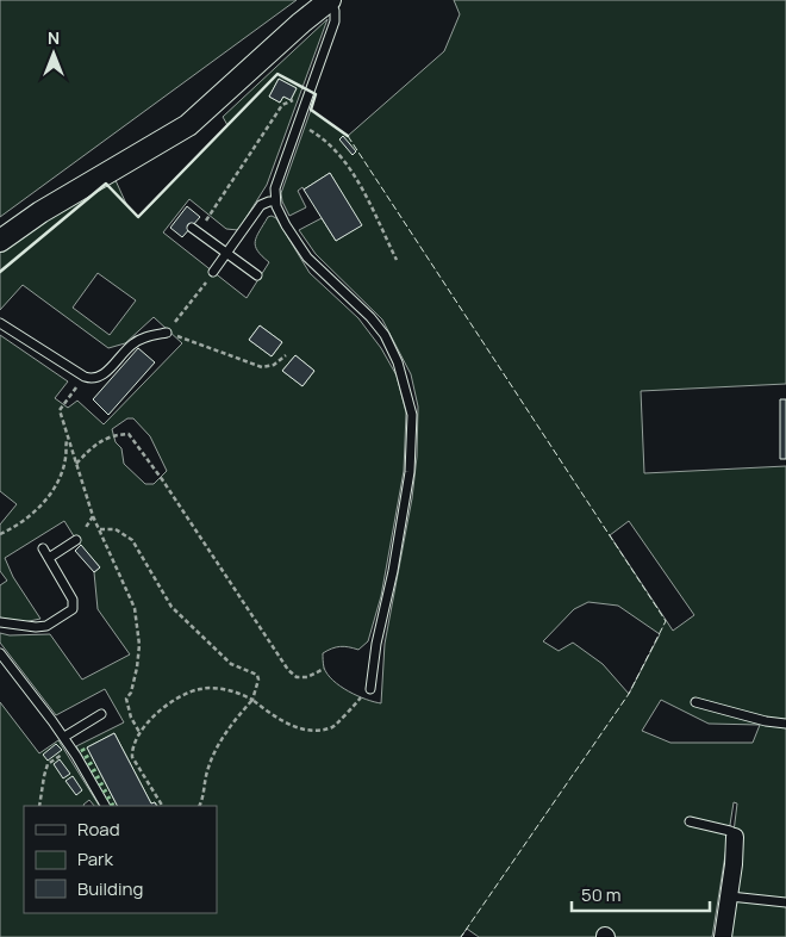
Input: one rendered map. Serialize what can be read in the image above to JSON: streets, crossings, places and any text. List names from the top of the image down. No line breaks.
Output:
{"legend":["Road","Park","Building"],"scale_bar":"50 m","north":"top"}
